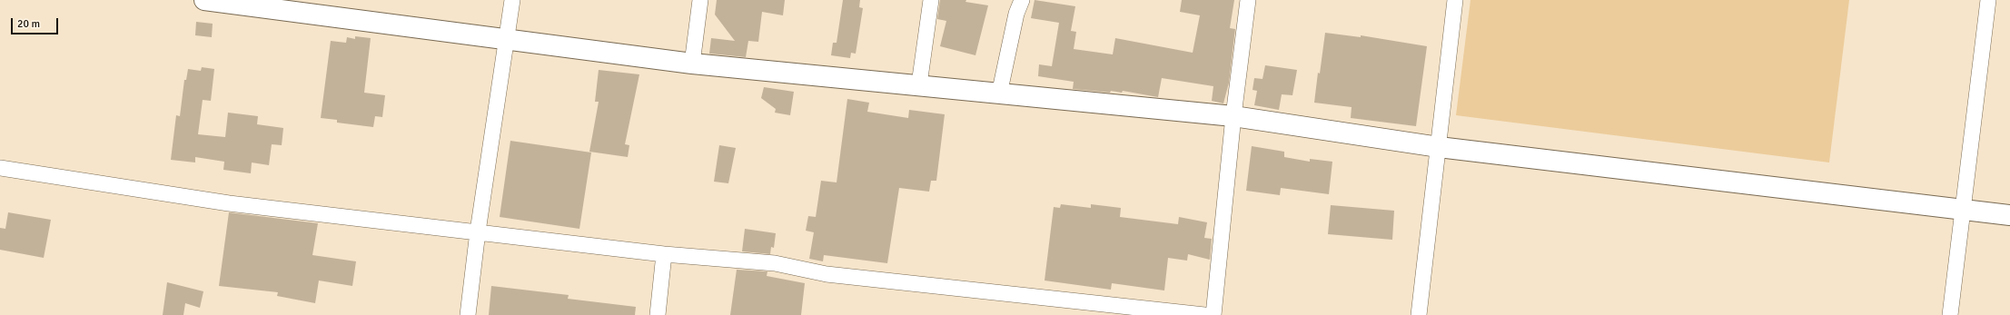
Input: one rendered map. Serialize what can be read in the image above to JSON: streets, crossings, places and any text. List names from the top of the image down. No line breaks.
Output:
{"scale_bar":"20 m"}
